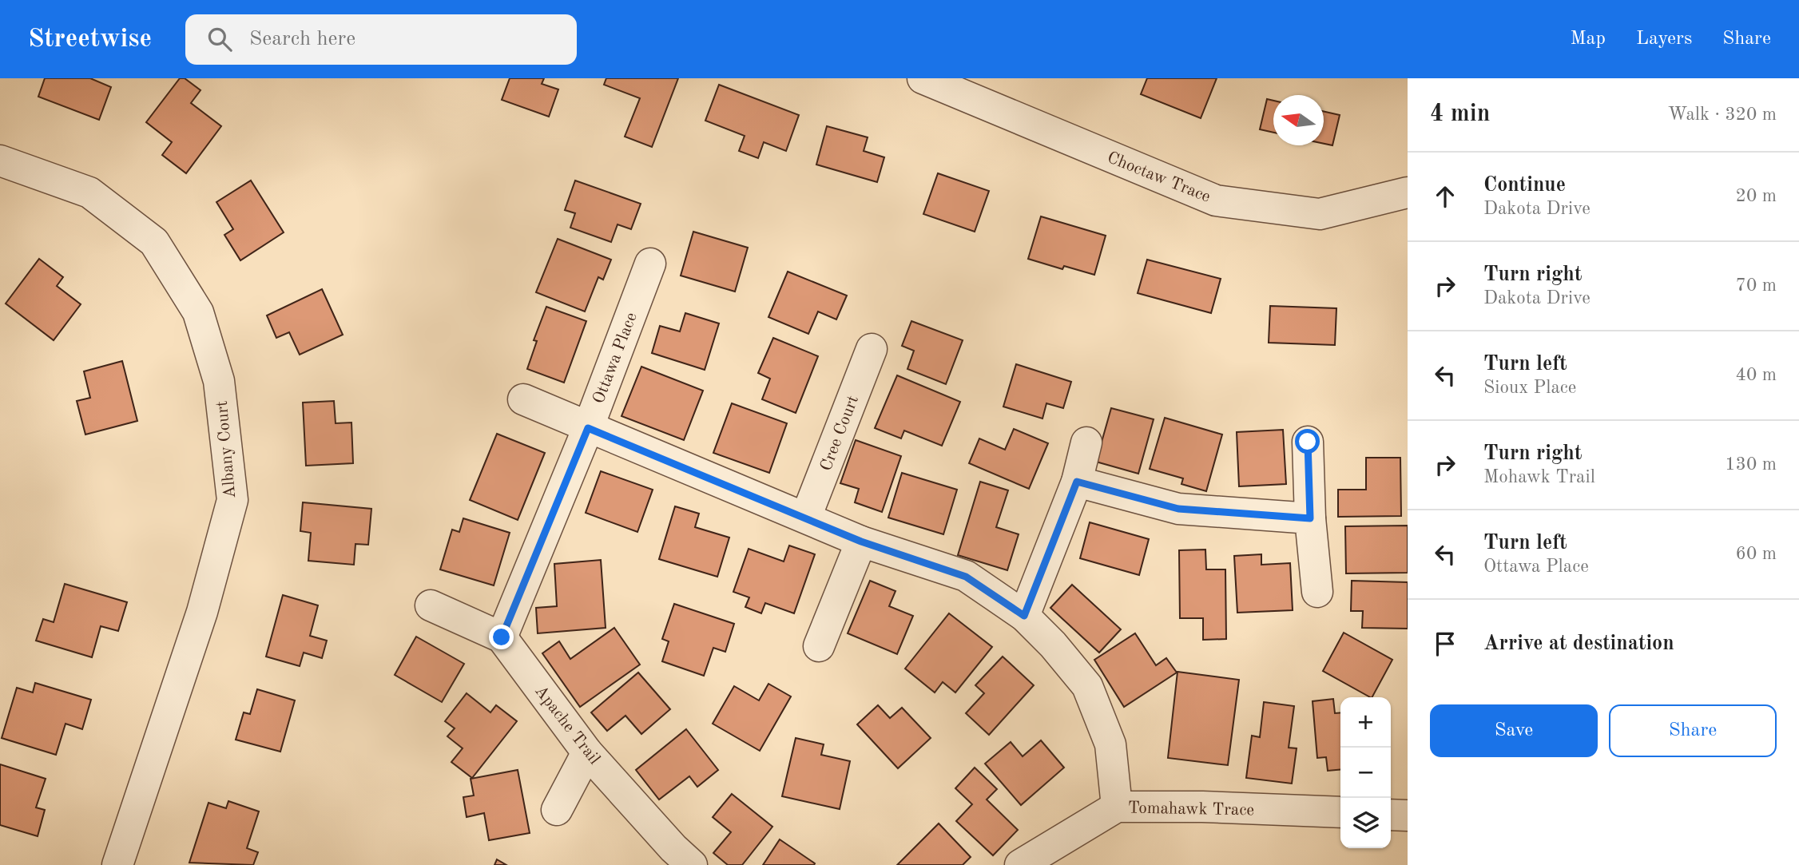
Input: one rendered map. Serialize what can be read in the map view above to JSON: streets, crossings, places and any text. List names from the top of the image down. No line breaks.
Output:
{"streets":{"street":["Choctaw Trace","Ottawa Place","Cree Court","Albany Court","Apache Trail","Tomahawk Trace"]},"crossings":[["Ottawa Place","Apache Trail"]],"north":"left","page":{"header":"Streetwise","search":"Search here","nav":["Map","Layers","Share"],"heading":["4 min","Walk · 320 m"],"list":[["Continue","Dakota Drive","20 m"],["Turn right","Dakota Drive","70 m"],["Turn left","Sioux Place","40 m"],["Turn right","Mohawk Trail","130 m"],["Turn left","Ottawa Place","60 m"],"Arrive at destination"],"buttons":["Save","Share"],"map_buttons":["+","−"]}}
